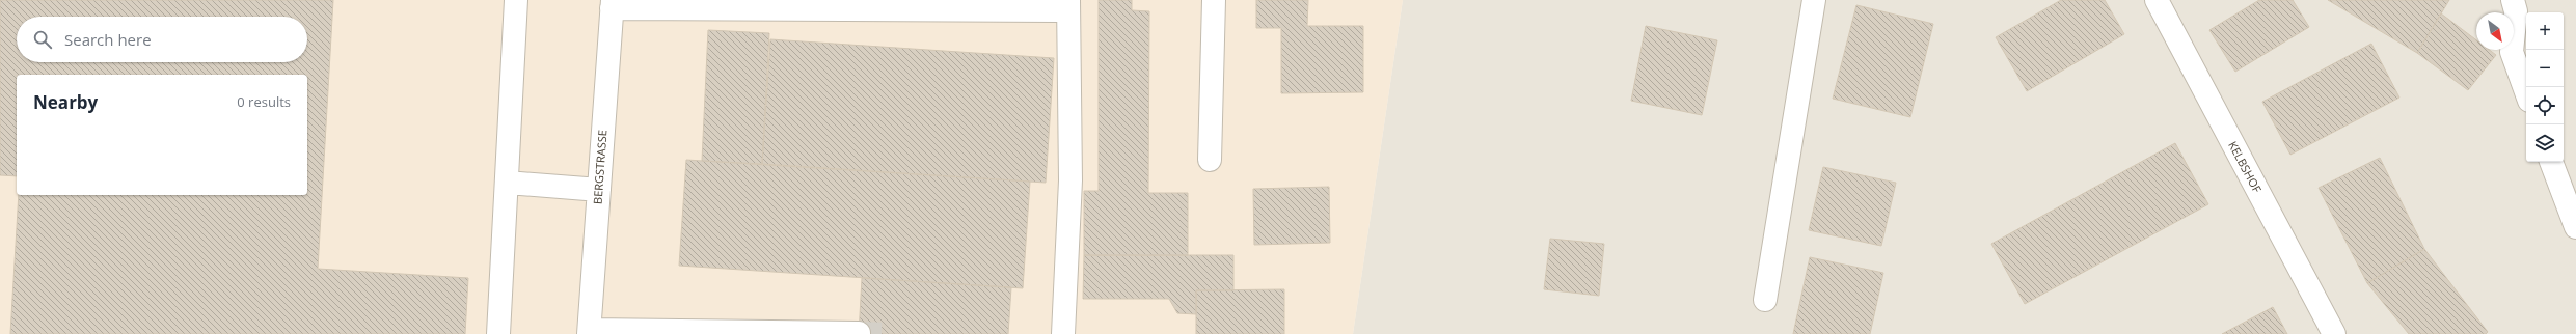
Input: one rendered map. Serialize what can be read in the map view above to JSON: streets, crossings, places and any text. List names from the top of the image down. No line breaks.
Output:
{"streets":{"street":["BERGSTRASSE","KELBSHOF"]},"north":"bottom right","page":{"map_buttons":["+","−"],"search":"Search here","heading":["Nearby","0 results"]}}
